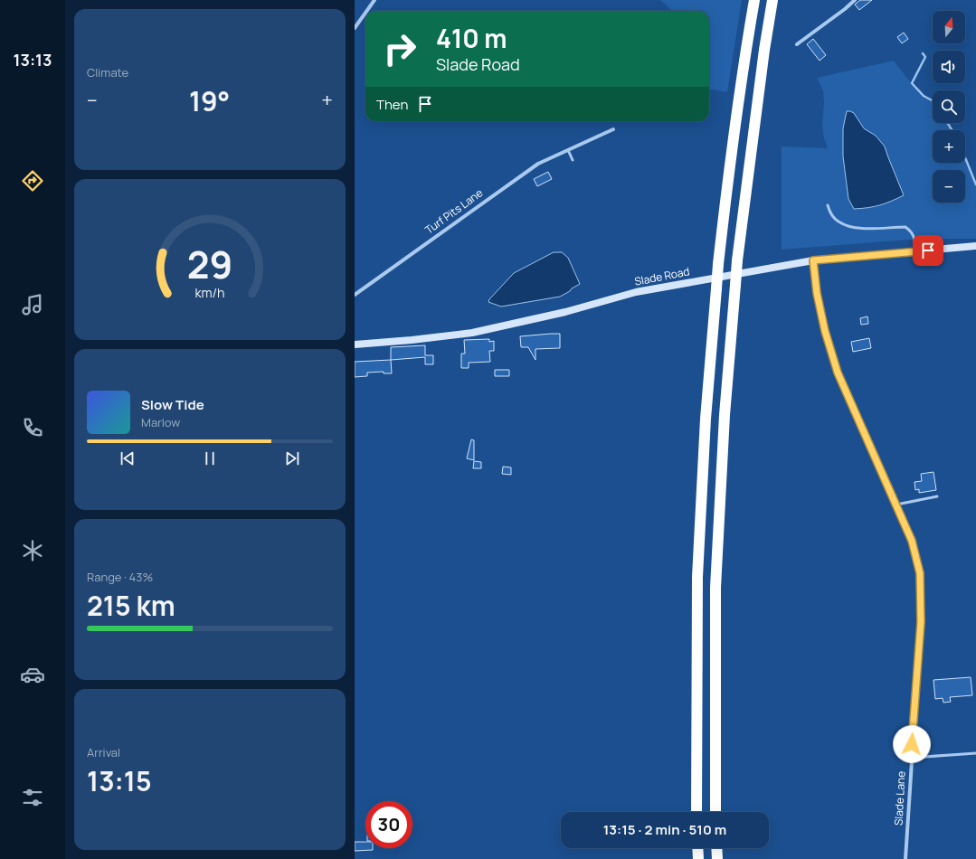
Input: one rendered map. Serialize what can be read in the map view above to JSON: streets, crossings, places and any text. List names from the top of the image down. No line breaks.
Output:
{"streets":{"main road":["Slade Road"],"street":["Turf Pits Lane","Slade Lane"]},"crossings":[["Slade Road","Slade Lane"]],"north":"top","page":{"tabs":"13:13","tile":["Climate",["Range · 43%","215 km"],["Arrival","13:15"]],"map_buttons":["+","−"],"turn":["410 m","Slade Road"],"heat":["−","19°","+"],"then":"Then","song":["Slow Tide","Marlow"],"limit":"30","trip":"13:15 · 2 min · 510 m","gauge":["29","km/h"]}}
